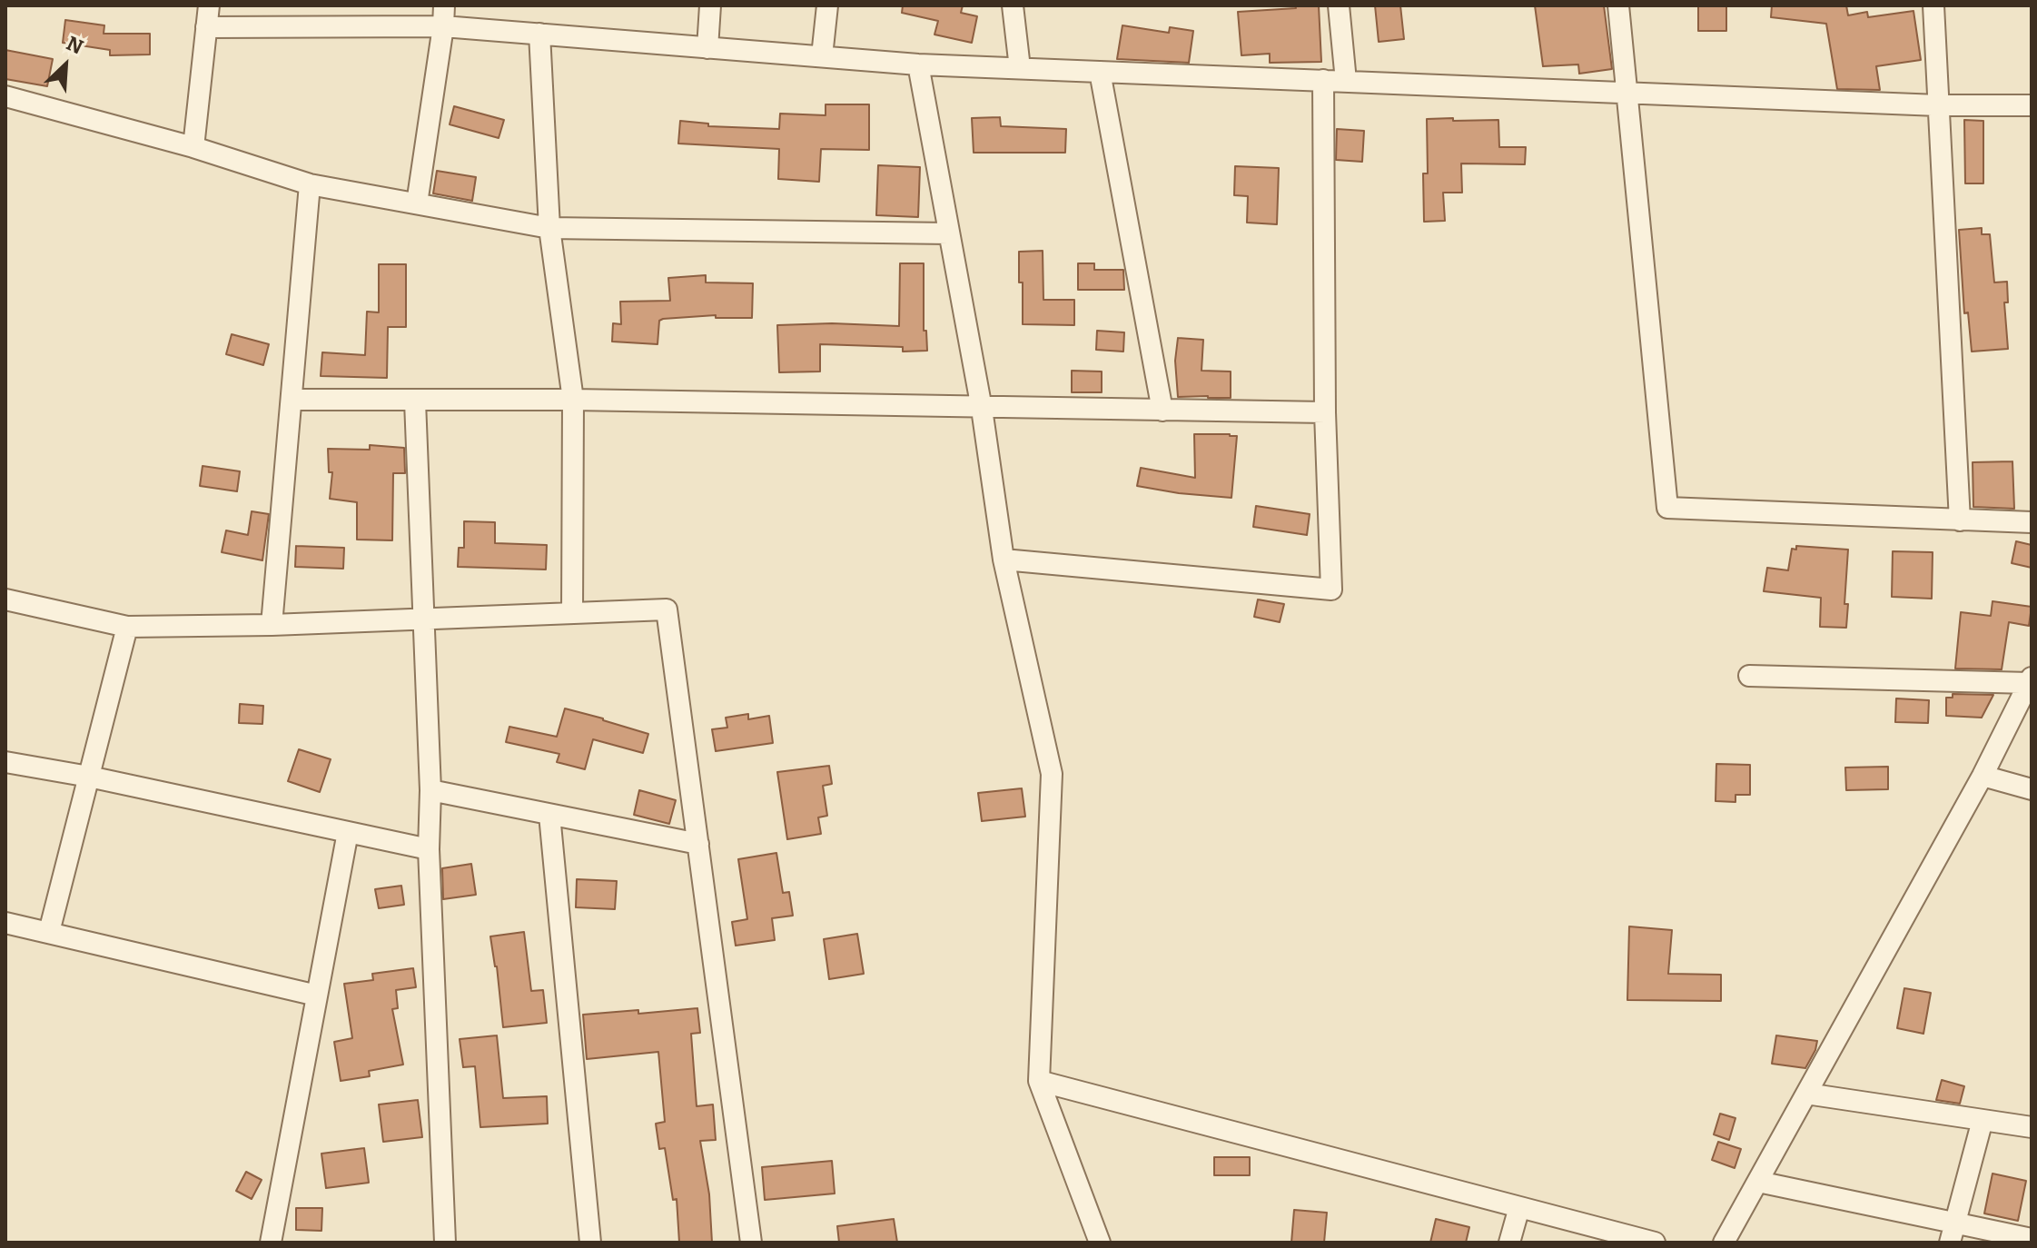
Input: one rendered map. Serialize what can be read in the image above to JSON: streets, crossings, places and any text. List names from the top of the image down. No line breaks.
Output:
{"north":"top right"}
